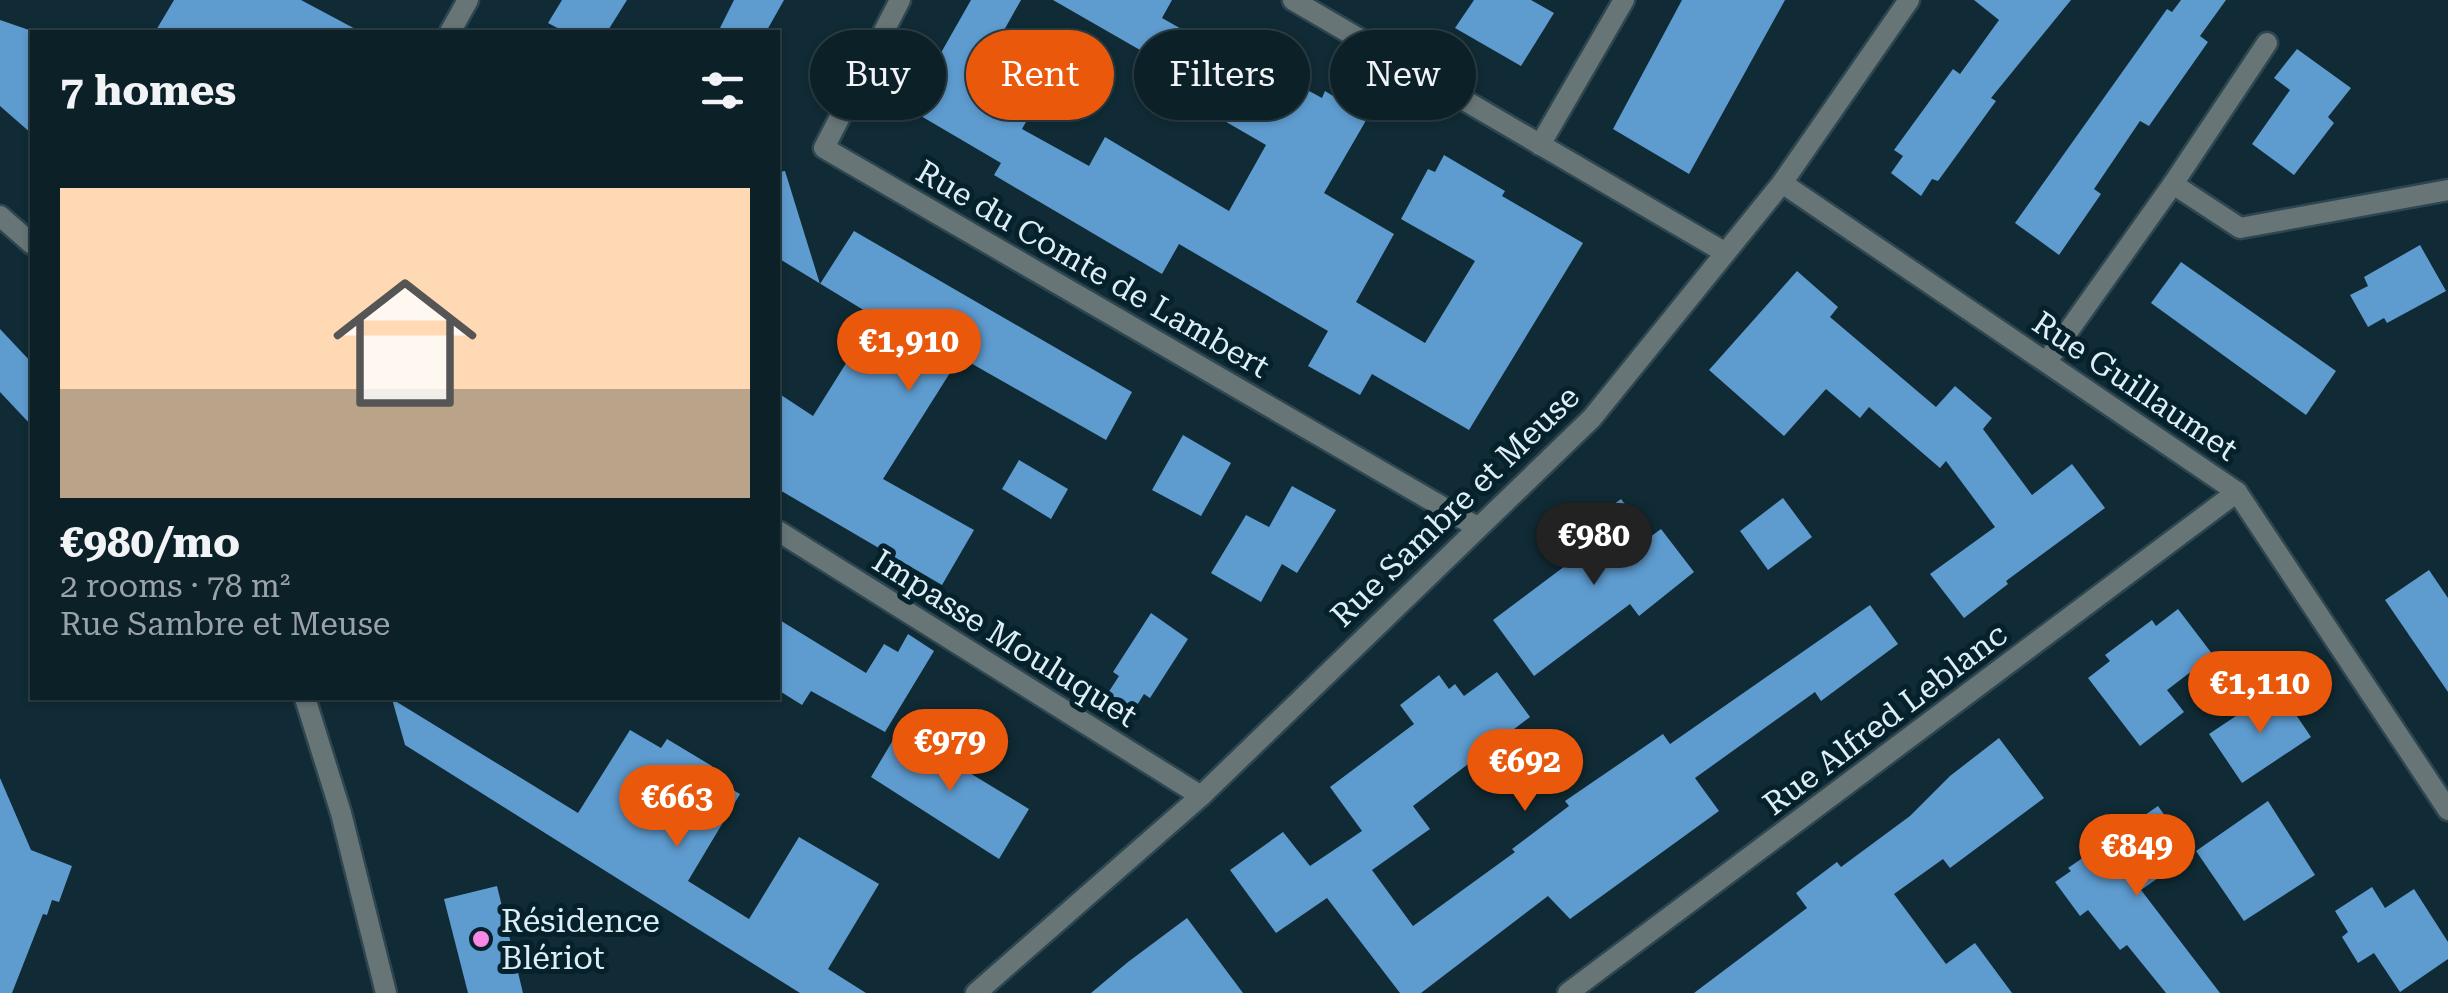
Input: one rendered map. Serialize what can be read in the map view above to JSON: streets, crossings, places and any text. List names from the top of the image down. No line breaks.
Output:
{"streets":{"street":["Rue du Comte de Lambert","Rue Guillaumet","Rue Sambre et Meuse","Impasse Mouluquet","Rue Alfred Leblanc"]},"crossings":[["Rue du Comte de Lambert","Rue Sambre et Meuse"],["Rue Guillaumet","Rue Sambre et Meuse"],["Rue Guillaumet","Rue Alfred Leblanc"],["Rue Sambre et Meuse","Impasse Mouluquet"]],"places":["Résidence Blériot"],"page":{"chip":["Buy","Rent","Filters","New"],"heading":"7 homes","list":[{"name":"€980/mo","note":"2 rooms · 78 m² · Rue Sambre et Meuse"}],"price":["€1,910","€980","€1,110","€979","€692","€663","€849"]}}
